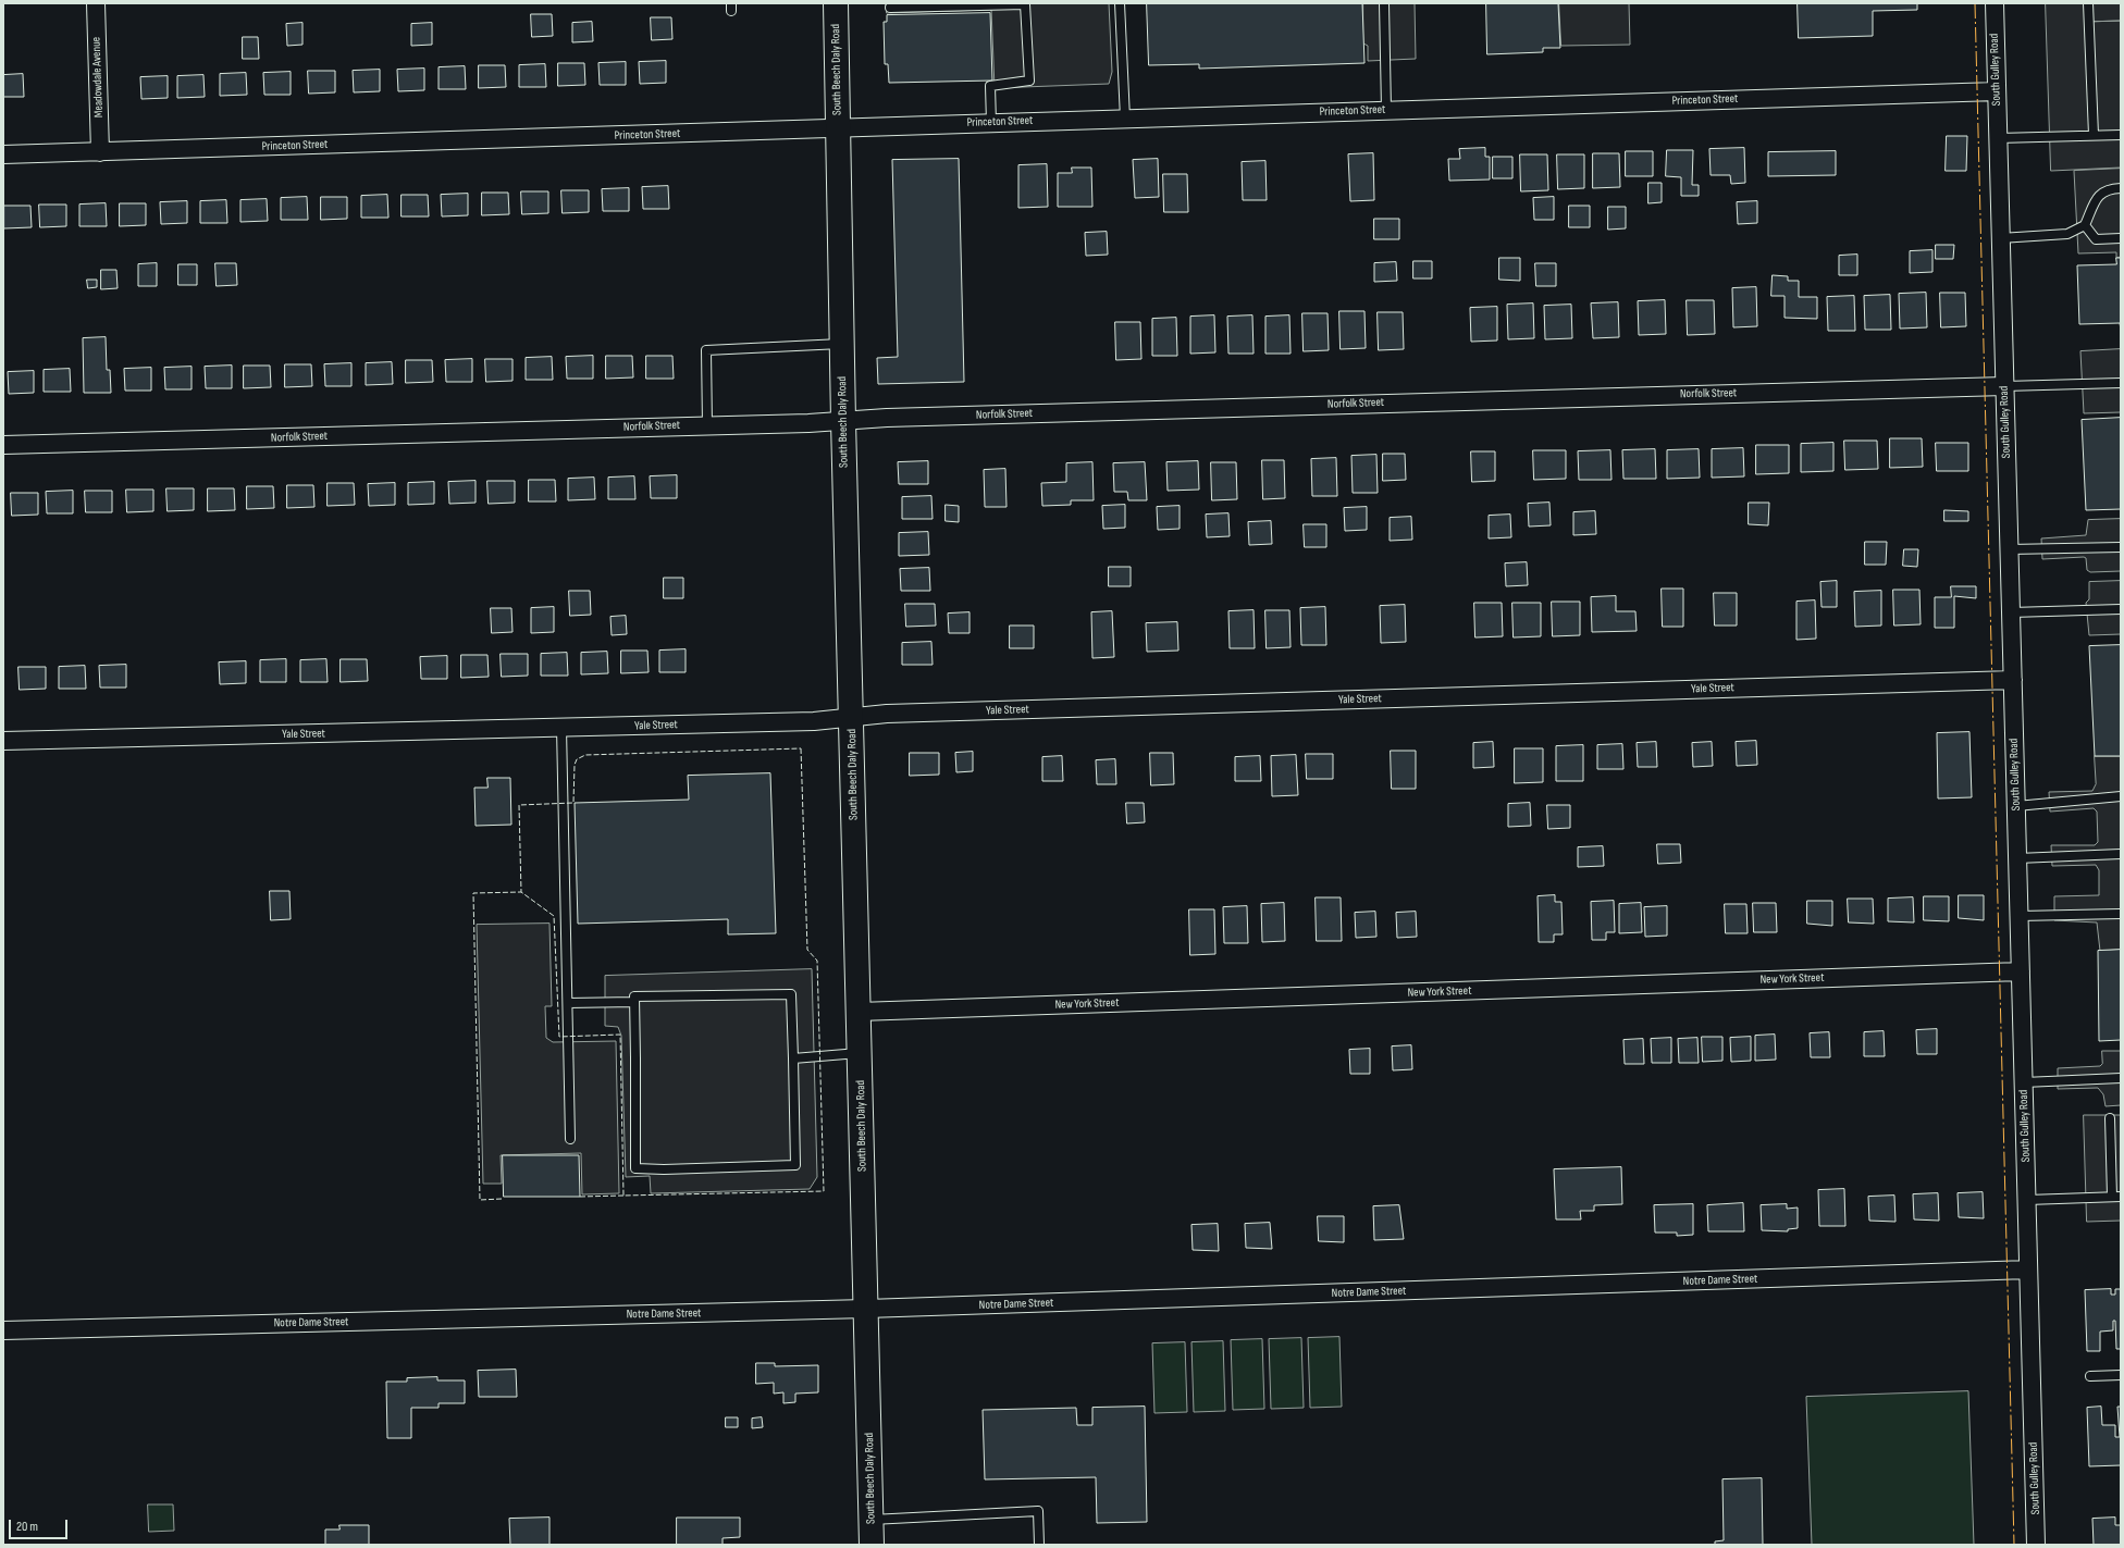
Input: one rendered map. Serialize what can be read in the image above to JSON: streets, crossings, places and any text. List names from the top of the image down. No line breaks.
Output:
{"streets":{"main road":["South Beech Daly Road"],"street":["South Gulley Road","Meadowdale Avenue","Princeton Street","Norfolk Street","Yale Street","New York Street","Notre Dame Street"]},"crossings":[["South Beech Daly Road","Princeton Street"],["South Beech Daly Road","Norfolk Street"],["South Beech Daly Road","Yale Street"],["South Beech Daly Road","New York Street"],["South Beech Daly Road","Notre Dame Street"],["South Gulley Road","Princeton Street"],["South Gulley Road","Norfolk Street"],["South Gulley Road","Yale Street"],["South Gulley Road","New York Street"],["South Gulley Road","Notre Dame Street"],["Meadowdale Avenue","Princeton Street"]],"scale_bar":"20 m"}
